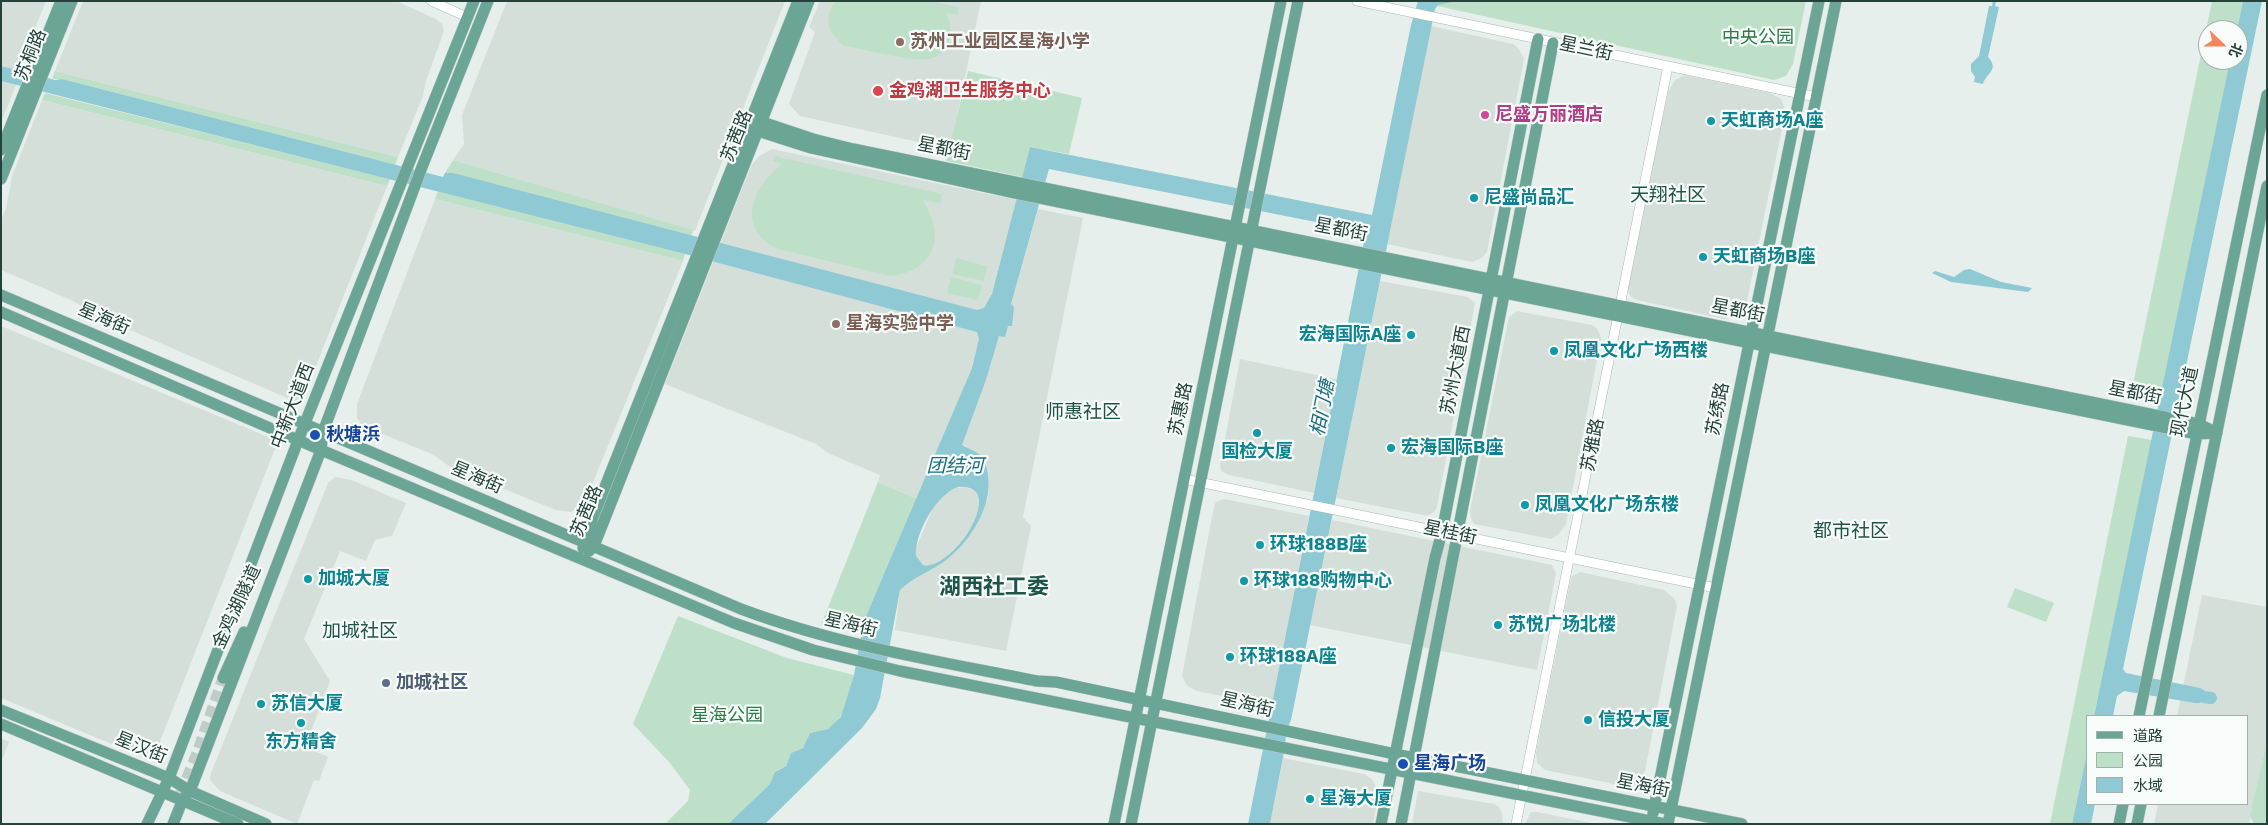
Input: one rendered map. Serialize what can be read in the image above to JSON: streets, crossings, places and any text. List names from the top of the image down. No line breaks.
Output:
{"streets":{"main road":["苏桐路","苏茜路","星都街","星海街","苏州大道西","现代大道","中新大道西","苏惠路","苏绣路","金鸡湖隧道","星汉街"],"street":["星兰街","苏雅路","星桂街"]},"crossings":[["星兰街","苏州大道西"],["星兰街","苏绣路"],["星兰街","苏雅路"],["苏茜路","星都街"],["苏茜路","星海街"],["星都街","苏州大道西"],["星都街","现代大道"],["星都街","苏惠路"],["星都街","苏绣路"],["星都街","苏雅路"],["星海街","苏州大道西"],["星海街","中新大道西"],["星海街","苏惠路"],["星海街","苏绣路"],["星海街","苏雅路"],["苏州大道西","星桂街"],["中新大道西","金鸡湖隧道"],["中新大道西","星汉街"],["苏惠路","星桂街"],["苏绣路","星桂街"],["苏雅路","星桂街"]],"districts":["天翔社区","师惠社区","都市社区","湖西社工委","加城社区"],"water":["相门塘","团结河"],"parks":["中央公园","星海公园"],"places":["苏州工业园区星海小学","金鸡湖卫生服务中心","尼盛万丽酒店","天虹商场A座","尼盛尚品汇","天虹商场B座","星海实验中学","宏海国际A座","凤凰文化广场西楼","国检大厦","秋塘浜","宏海国际B座","凤凰文化广场东楼","环球188B座","加城大厦","环球188购物中心","苏悦广场北楼","环球188A座","加城社区","苏信大厦","信投大厦","东方精舍","星海广场","星海大厦"],"legend":["道路","公园","水域"],"north":"right"}
